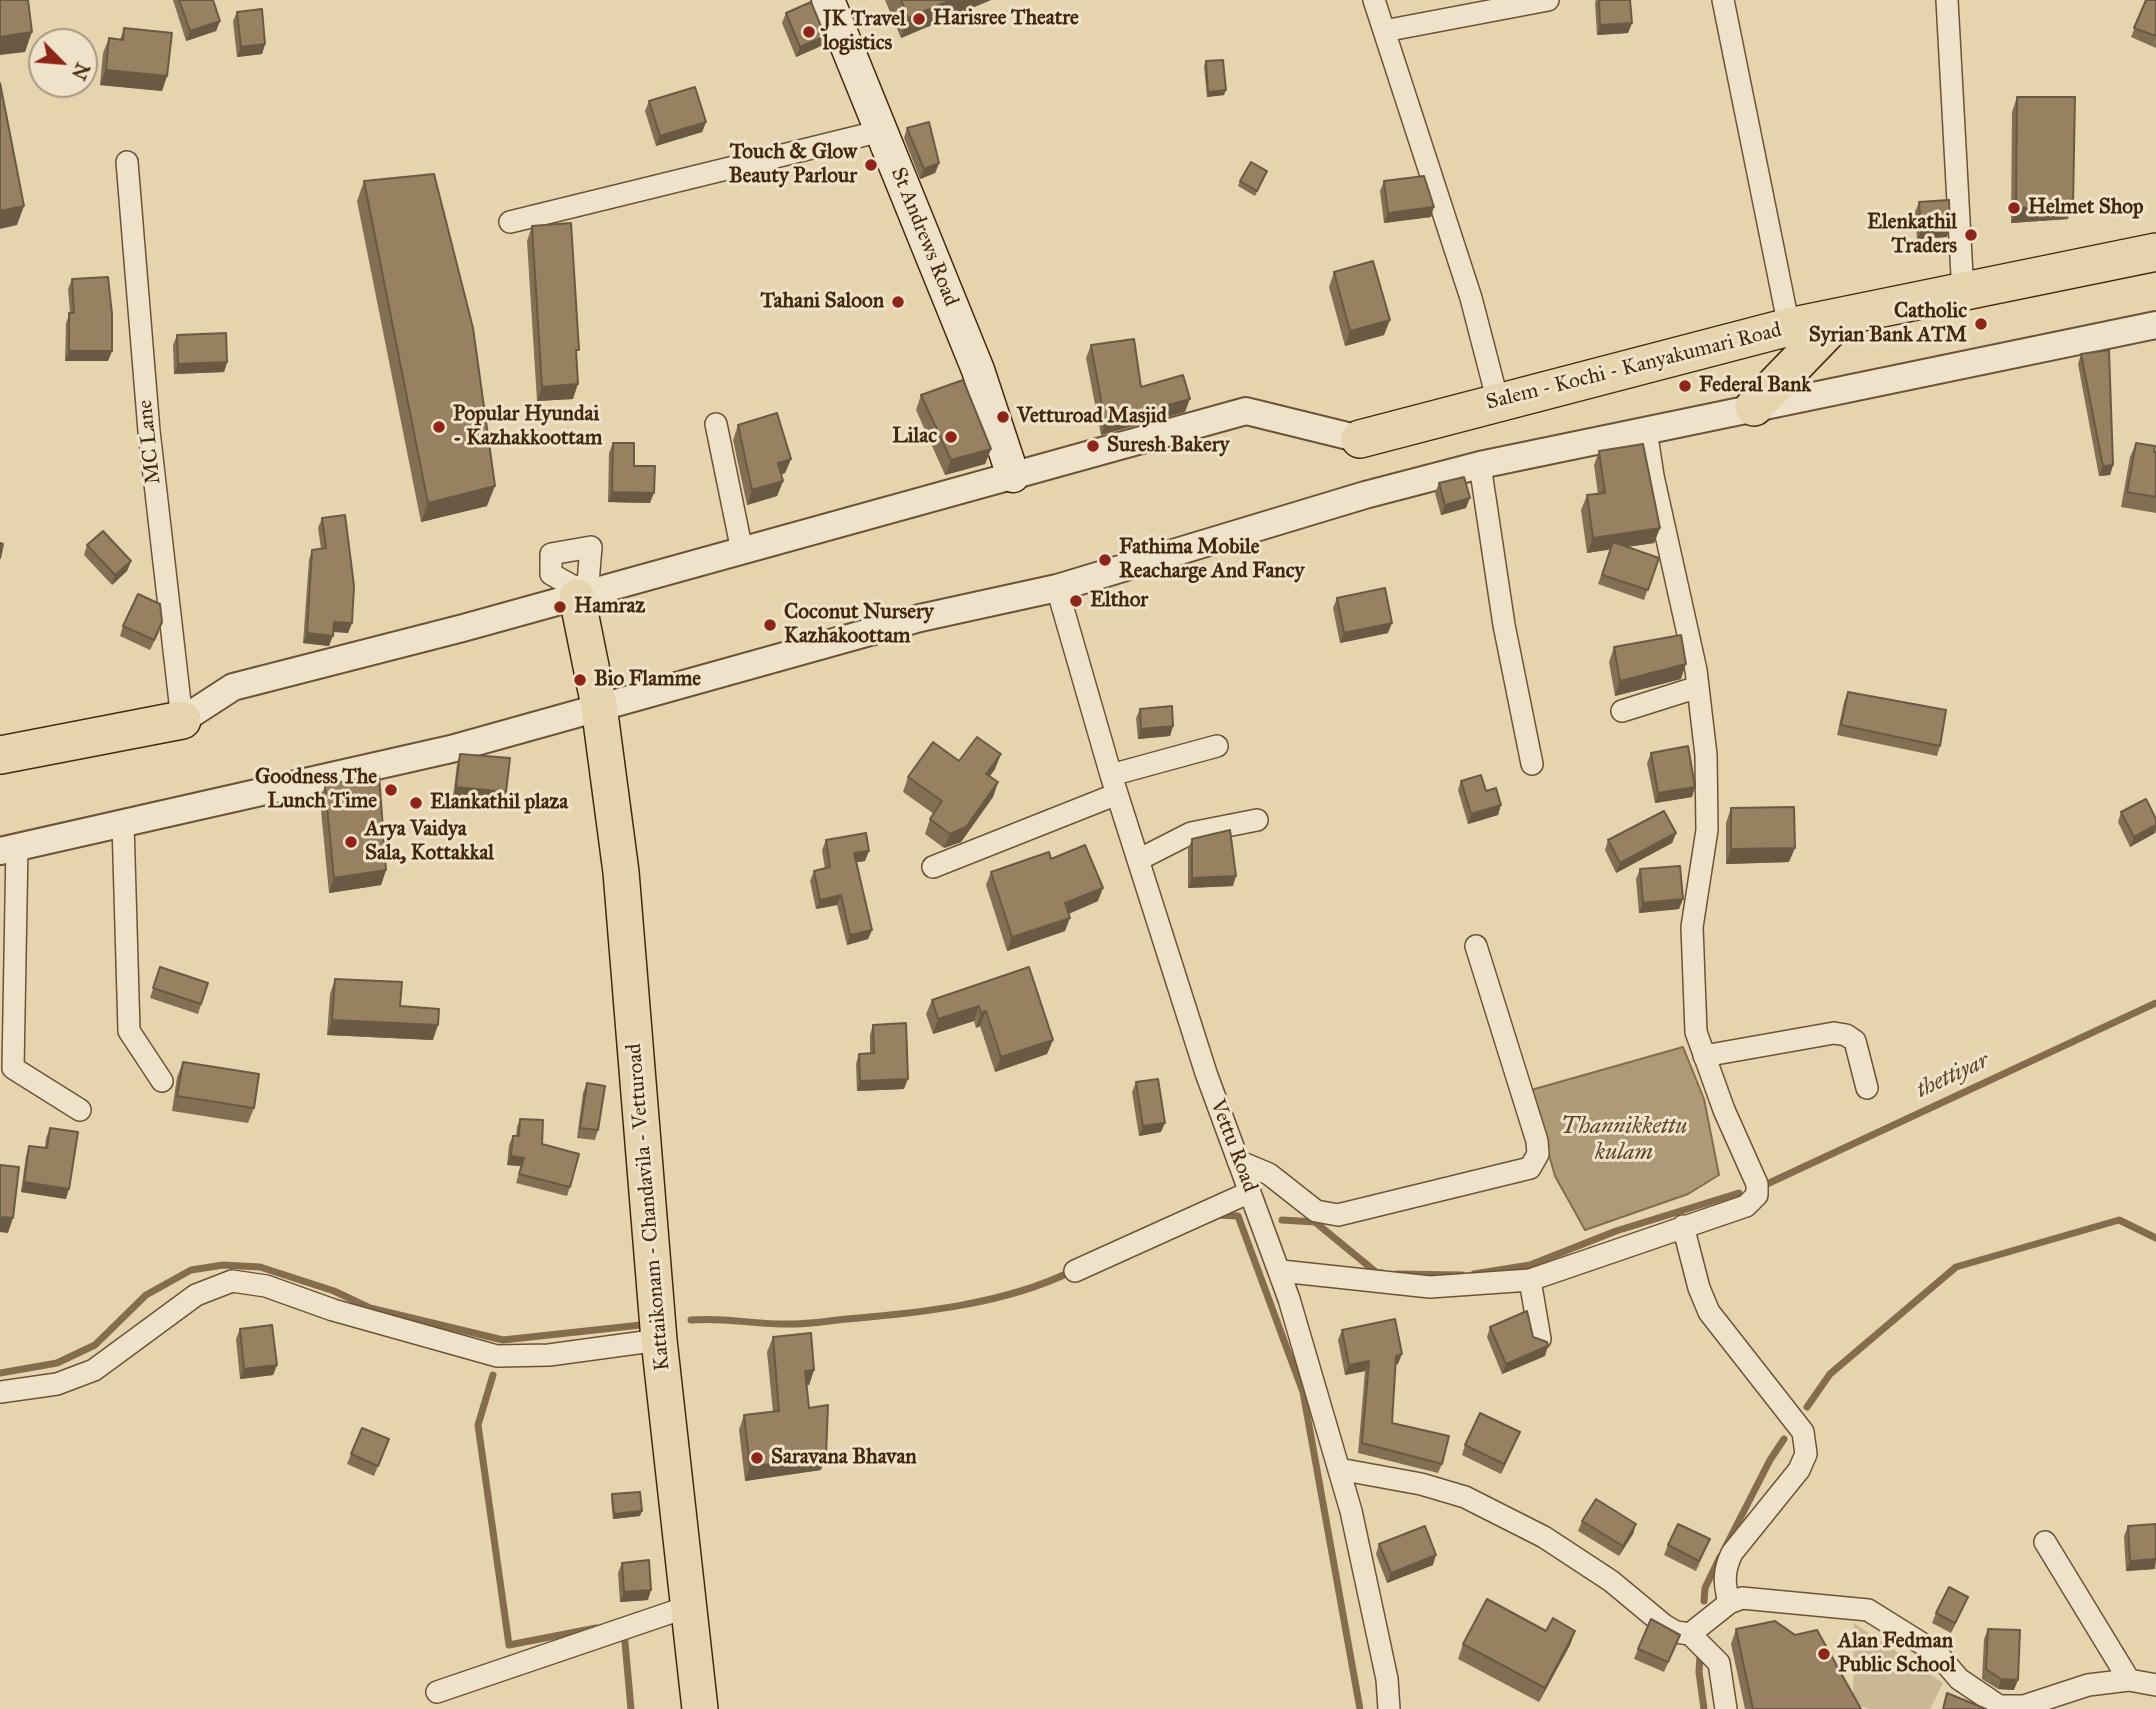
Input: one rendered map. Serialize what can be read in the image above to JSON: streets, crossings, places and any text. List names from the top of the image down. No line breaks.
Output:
{"streets":{"highway":["Salem - Kochi - Kanyakumari Road"],"main road":["St Andrews Road","Kattaikonam - Chandavila - Vetturoad"],"street":["MC Lane","Vettu Road"]},"water":["thettiyar","Thannikkettu kulam"],"places":["Harisree Theatre","JK Travel logistics","Touch & Glow Beauty Parlour","Helmet Shop","Elenkathil Traders","Tahani Saloon","Catholic Syrian Bank ATM","Federal Bank","Vetturoad Masjid","Popular Hyundai - Kazhakkoottam","Lilac","Suresh Bakery","Fathima Mobile Reacharge And Fancy","Elthor","Hamraz","Coconut Nursery Kazhakoottam","Bio Flamme","Goodness The Lunch Time","Elankathil plaza","Arya Vaidya Sala, Kottakkal","Saravana Bhavan","Alan Fedman Public School"],"north":"bottom right"}
